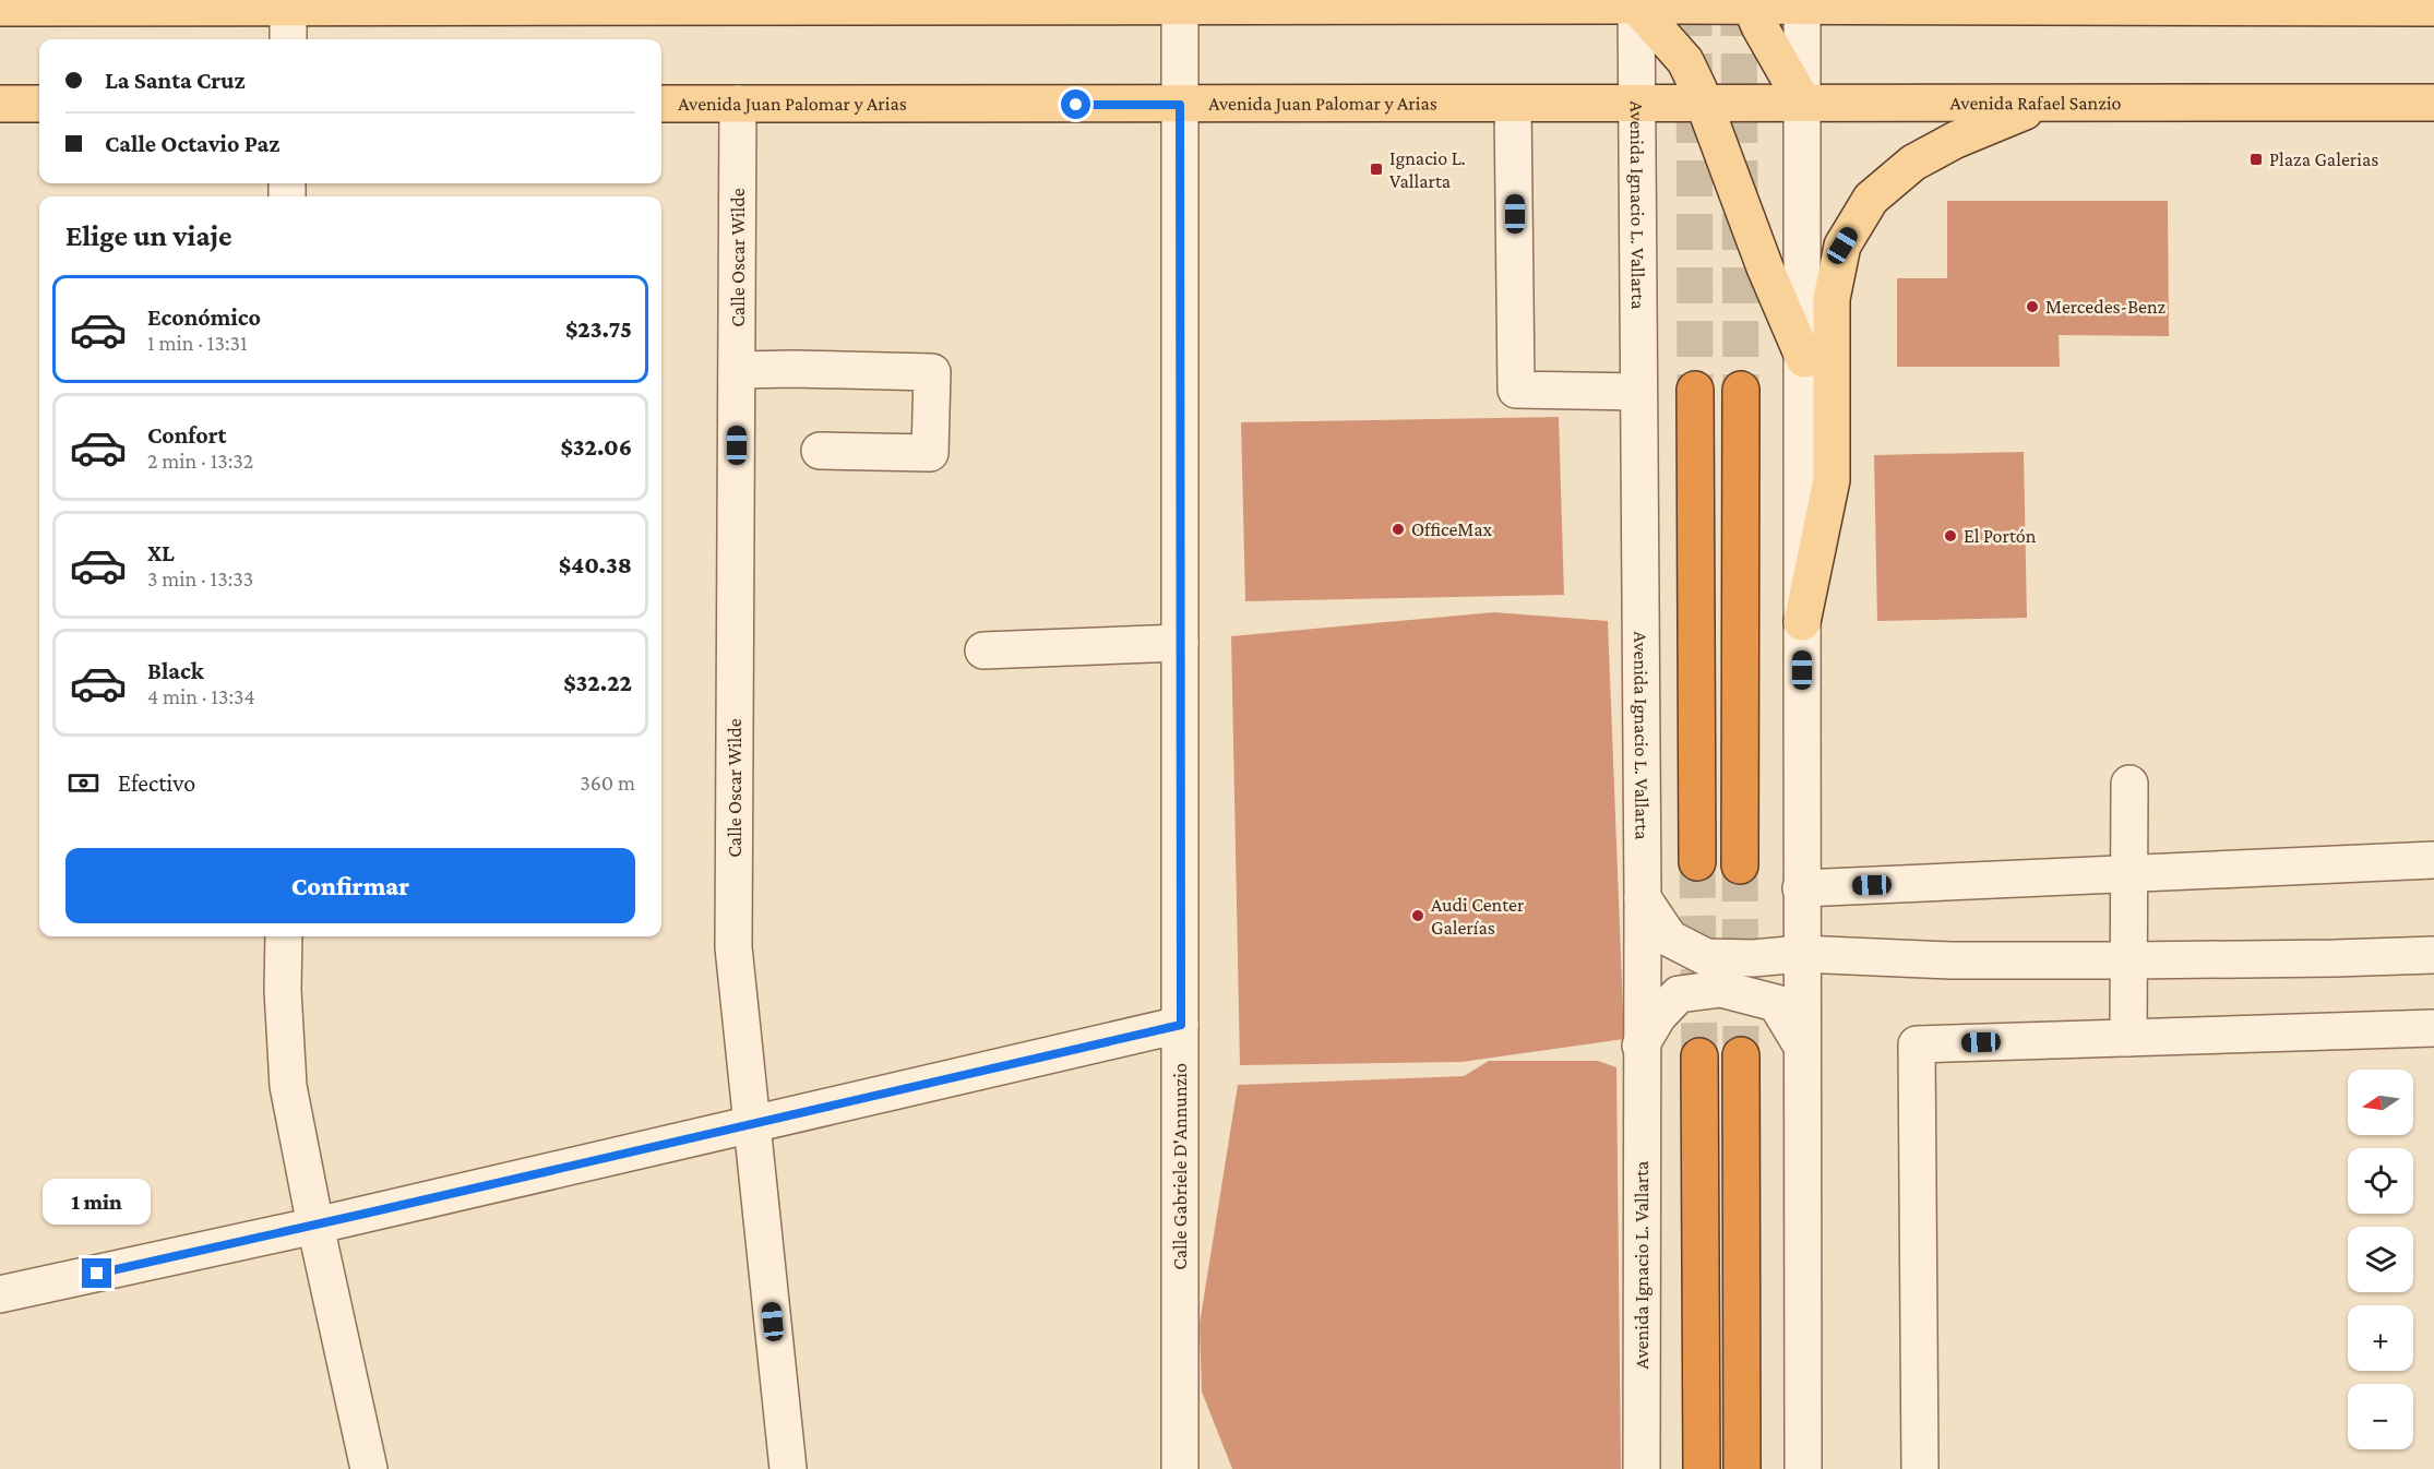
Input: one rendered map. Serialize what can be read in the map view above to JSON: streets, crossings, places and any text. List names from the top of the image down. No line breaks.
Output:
{"streets":{"main road":["Avenida Juan Palomar y Arias","Avenida Rafael Sanzio"],"street":["Avenida Ignacio L. Vallarta","Calle Oscar Wilde","Calle Gabriele D'Annunzio"]},"crossings":[["Avenida Juan Palomar y Arias","Avenida Rafael Sanzio"],["Avenida Juan Palomar y Arias","Avenida Ignacio L. Vallarta"],["Avenida Juan Palomar y Arias","Calle Oscar Wilde"],["Avenida Juan Palomar y Arias","Calle Gabriele D'Annunzio"],["Avenida Rafael Sanzio","Avenida Ignacio L. Vallarta"]],"places":{"transit":["Plaza Galerias","Ignacio L. Vallarta"],"other":["Mercedes-Benz","OfficeMax","El Portón","Audi Center Galerías"]},"north":"left","page":{"banner":["La Santa Cruz","Calle Octavio Paz"],"heading":"Elige un viaje","list":[{"name":"Económico","note":"1 min · 13:31","value":"$23.75"},{"name":"Confort","note":"2 min · 13:32","value":"$32.06"},{"name":"XL","note":"3 min · 13:33","value":"$40.38"},{"name":"Black","note":"4 min · 13:34","value":"$32.22"}],"pay":["Efectivo","360 m"],"buttons":"Confirmar","map_buttons":["+","−"],"bubble":"1 min"}}
